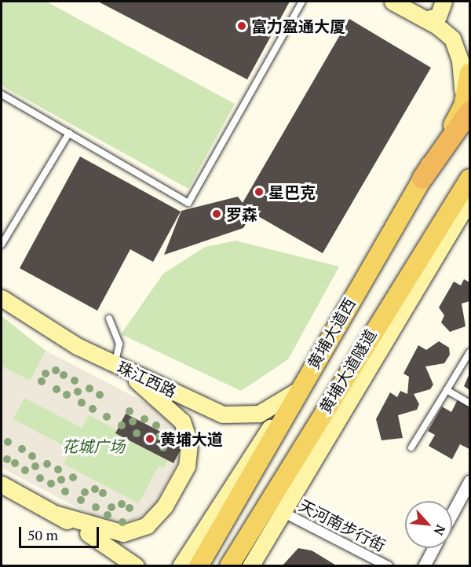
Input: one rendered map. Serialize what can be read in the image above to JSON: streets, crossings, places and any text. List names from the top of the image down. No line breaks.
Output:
{"streets":{"main road":["黄埔大道西","黄埔大道隧道","珠江西路"],"street":["天河南步行街"]},"crossings":[["黄埔大道西","珠江西路"]],"parks":["花城广场"],"places":["富力盈通大厦","星巴克","罗森","黄埔大道"],"scale_bar":"50 m","north":"bottom right"}
